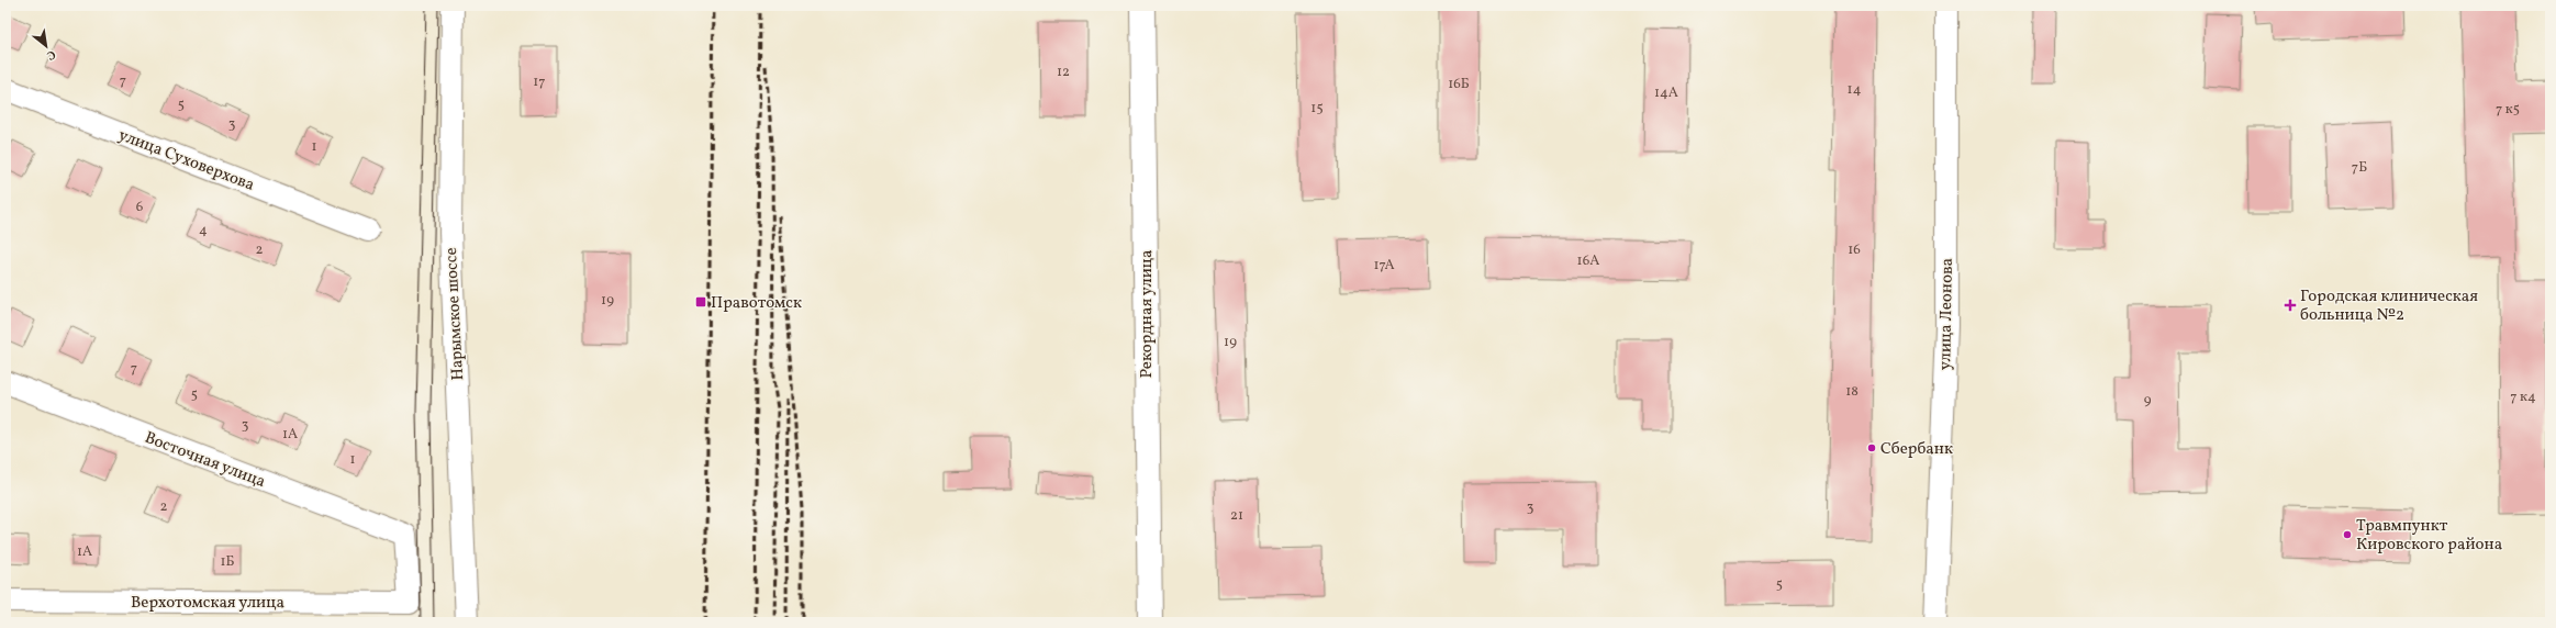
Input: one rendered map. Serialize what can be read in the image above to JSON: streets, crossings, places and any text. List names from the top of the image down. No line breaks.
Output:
{"streets":{"main road":["Рекордная улица"],"street":["улица Суховерхова","Нарымское шоссе","улица Леонова","Восточная улица","Верхотомская улица"]},"crossings":[["Восточная улица","Верхотомская улица"]],"places":{"transit":["Правотомск"],"health":["Городская клиническая больница №2"],"other":["Сбербанк","Травмпункт Кировского района"]},"house_numbers":["12","7","17","16Б","14","14А","5","15","7 к5","3","1","7Б","6","4","2","16","16А","17А","19","19","7","18","5","7 к4","9","3","1А","1","2","3","21","1А","1Б","5"],"north":"bottom right"}
